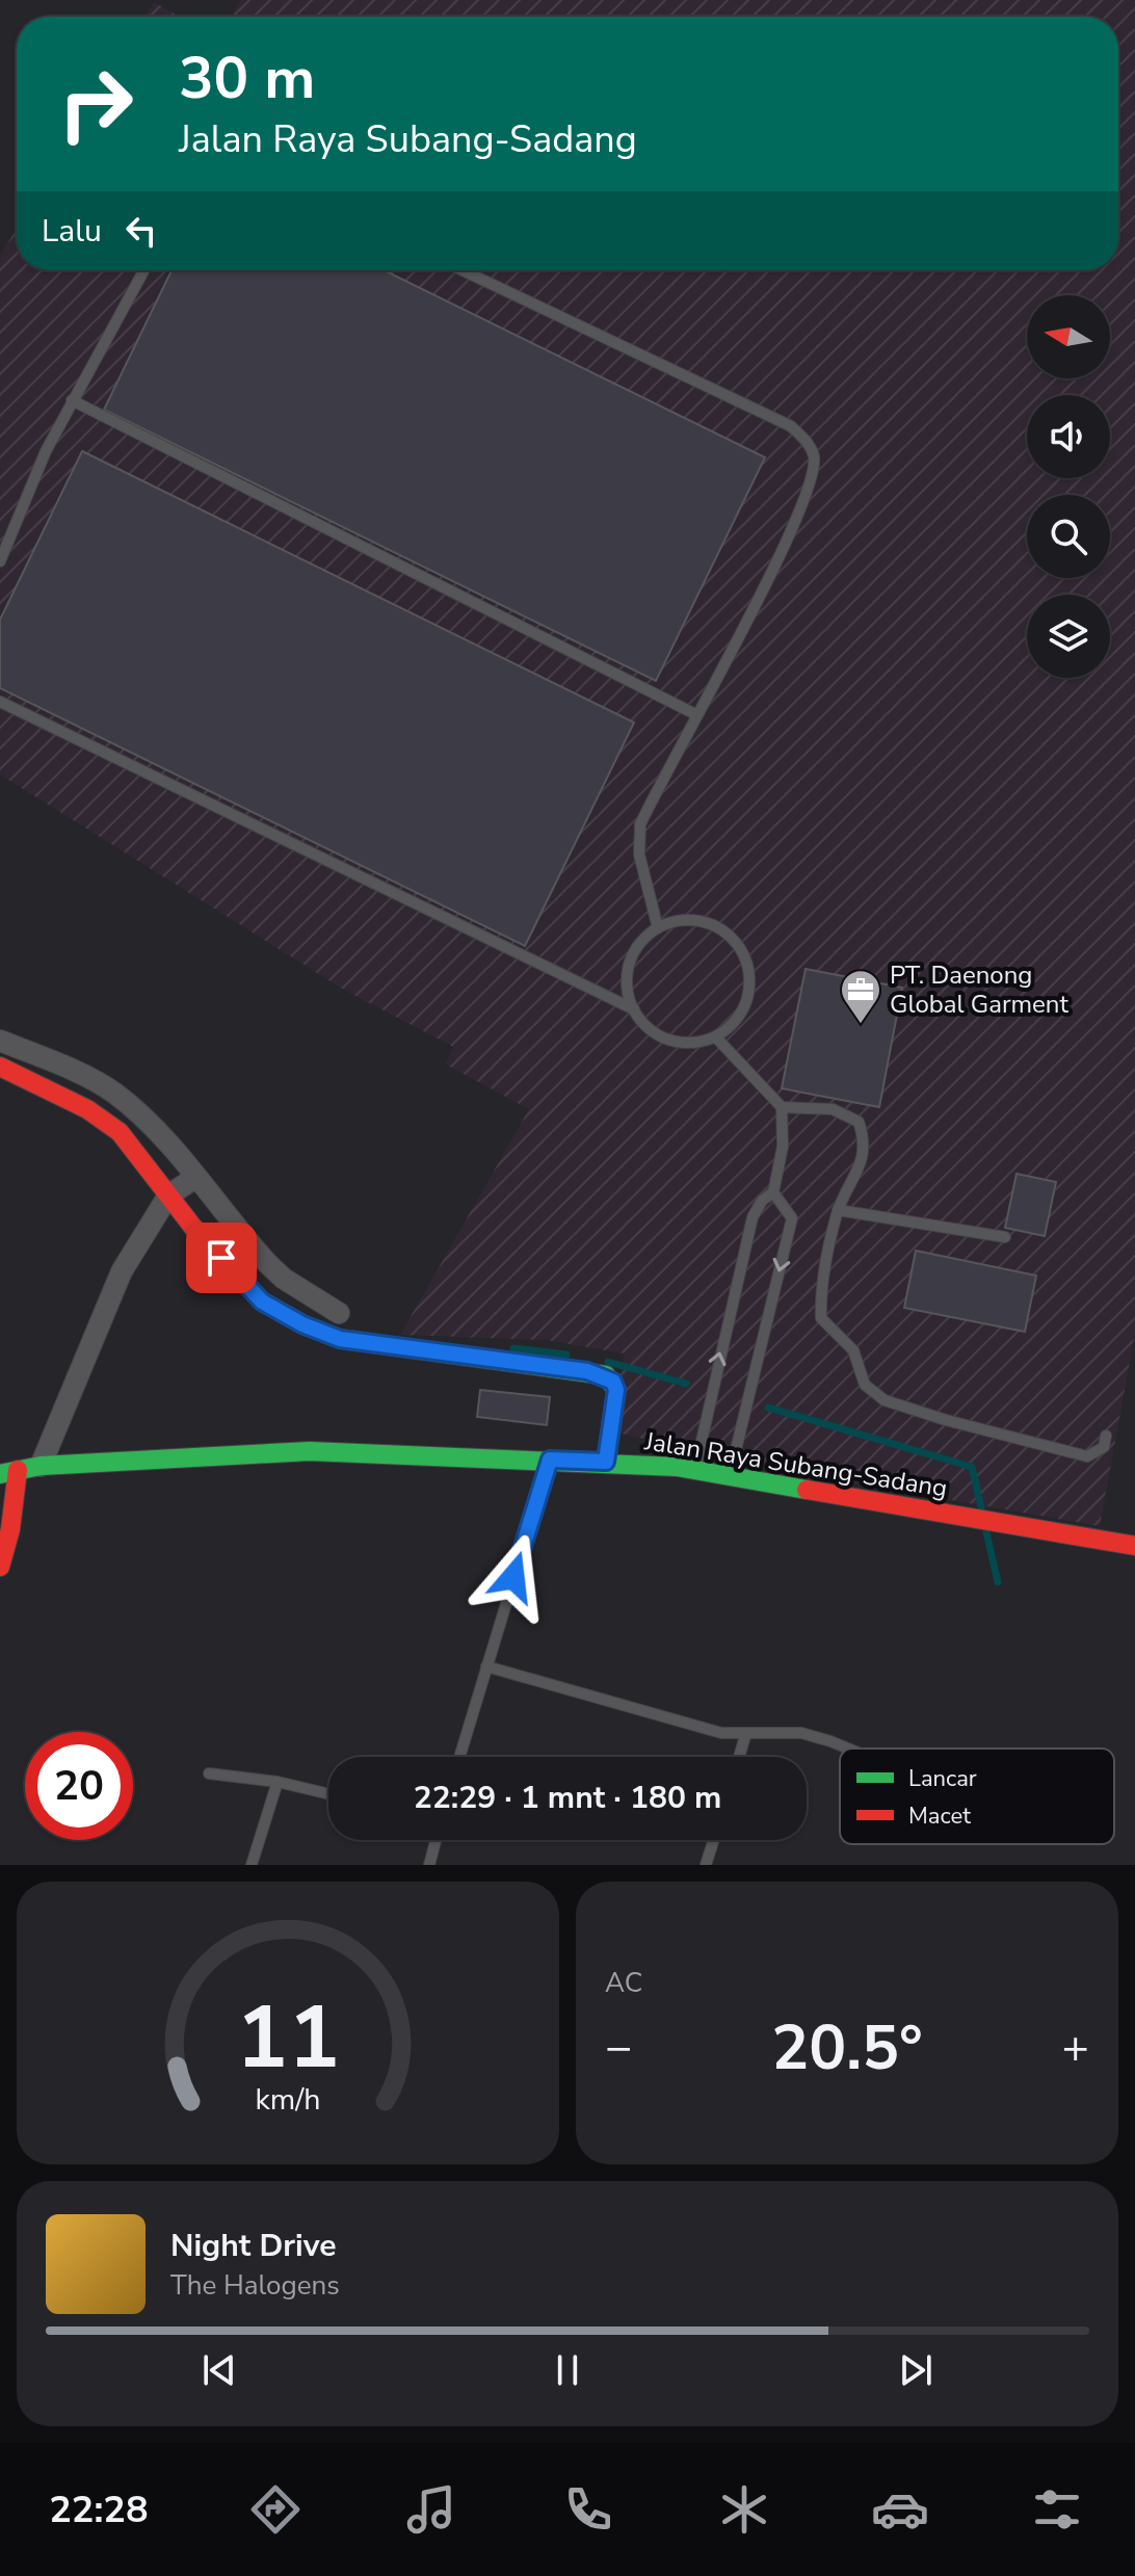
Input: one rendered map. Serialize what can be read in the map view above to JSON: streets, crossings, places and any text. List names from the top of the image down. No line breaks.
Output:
{"streets":{"main road":["Jalan Raya Subang-Sadang"]},"places":{"office":["PT. Daenong Global Garment"]},"legend":["Lancar","Macet"],"north":"left","page":{"turn":["30 m","Jalan Raya Subang-Sadang"],"then":"Lalu","limit":"20","trip":"22:29 · 1 mnt · 180 m","tile":"AC","heat":["−","20.5°","+"],"song":["Night Drive","The Halogens"],"tabs":"22:28","gauge":["11","km/h"]}}
